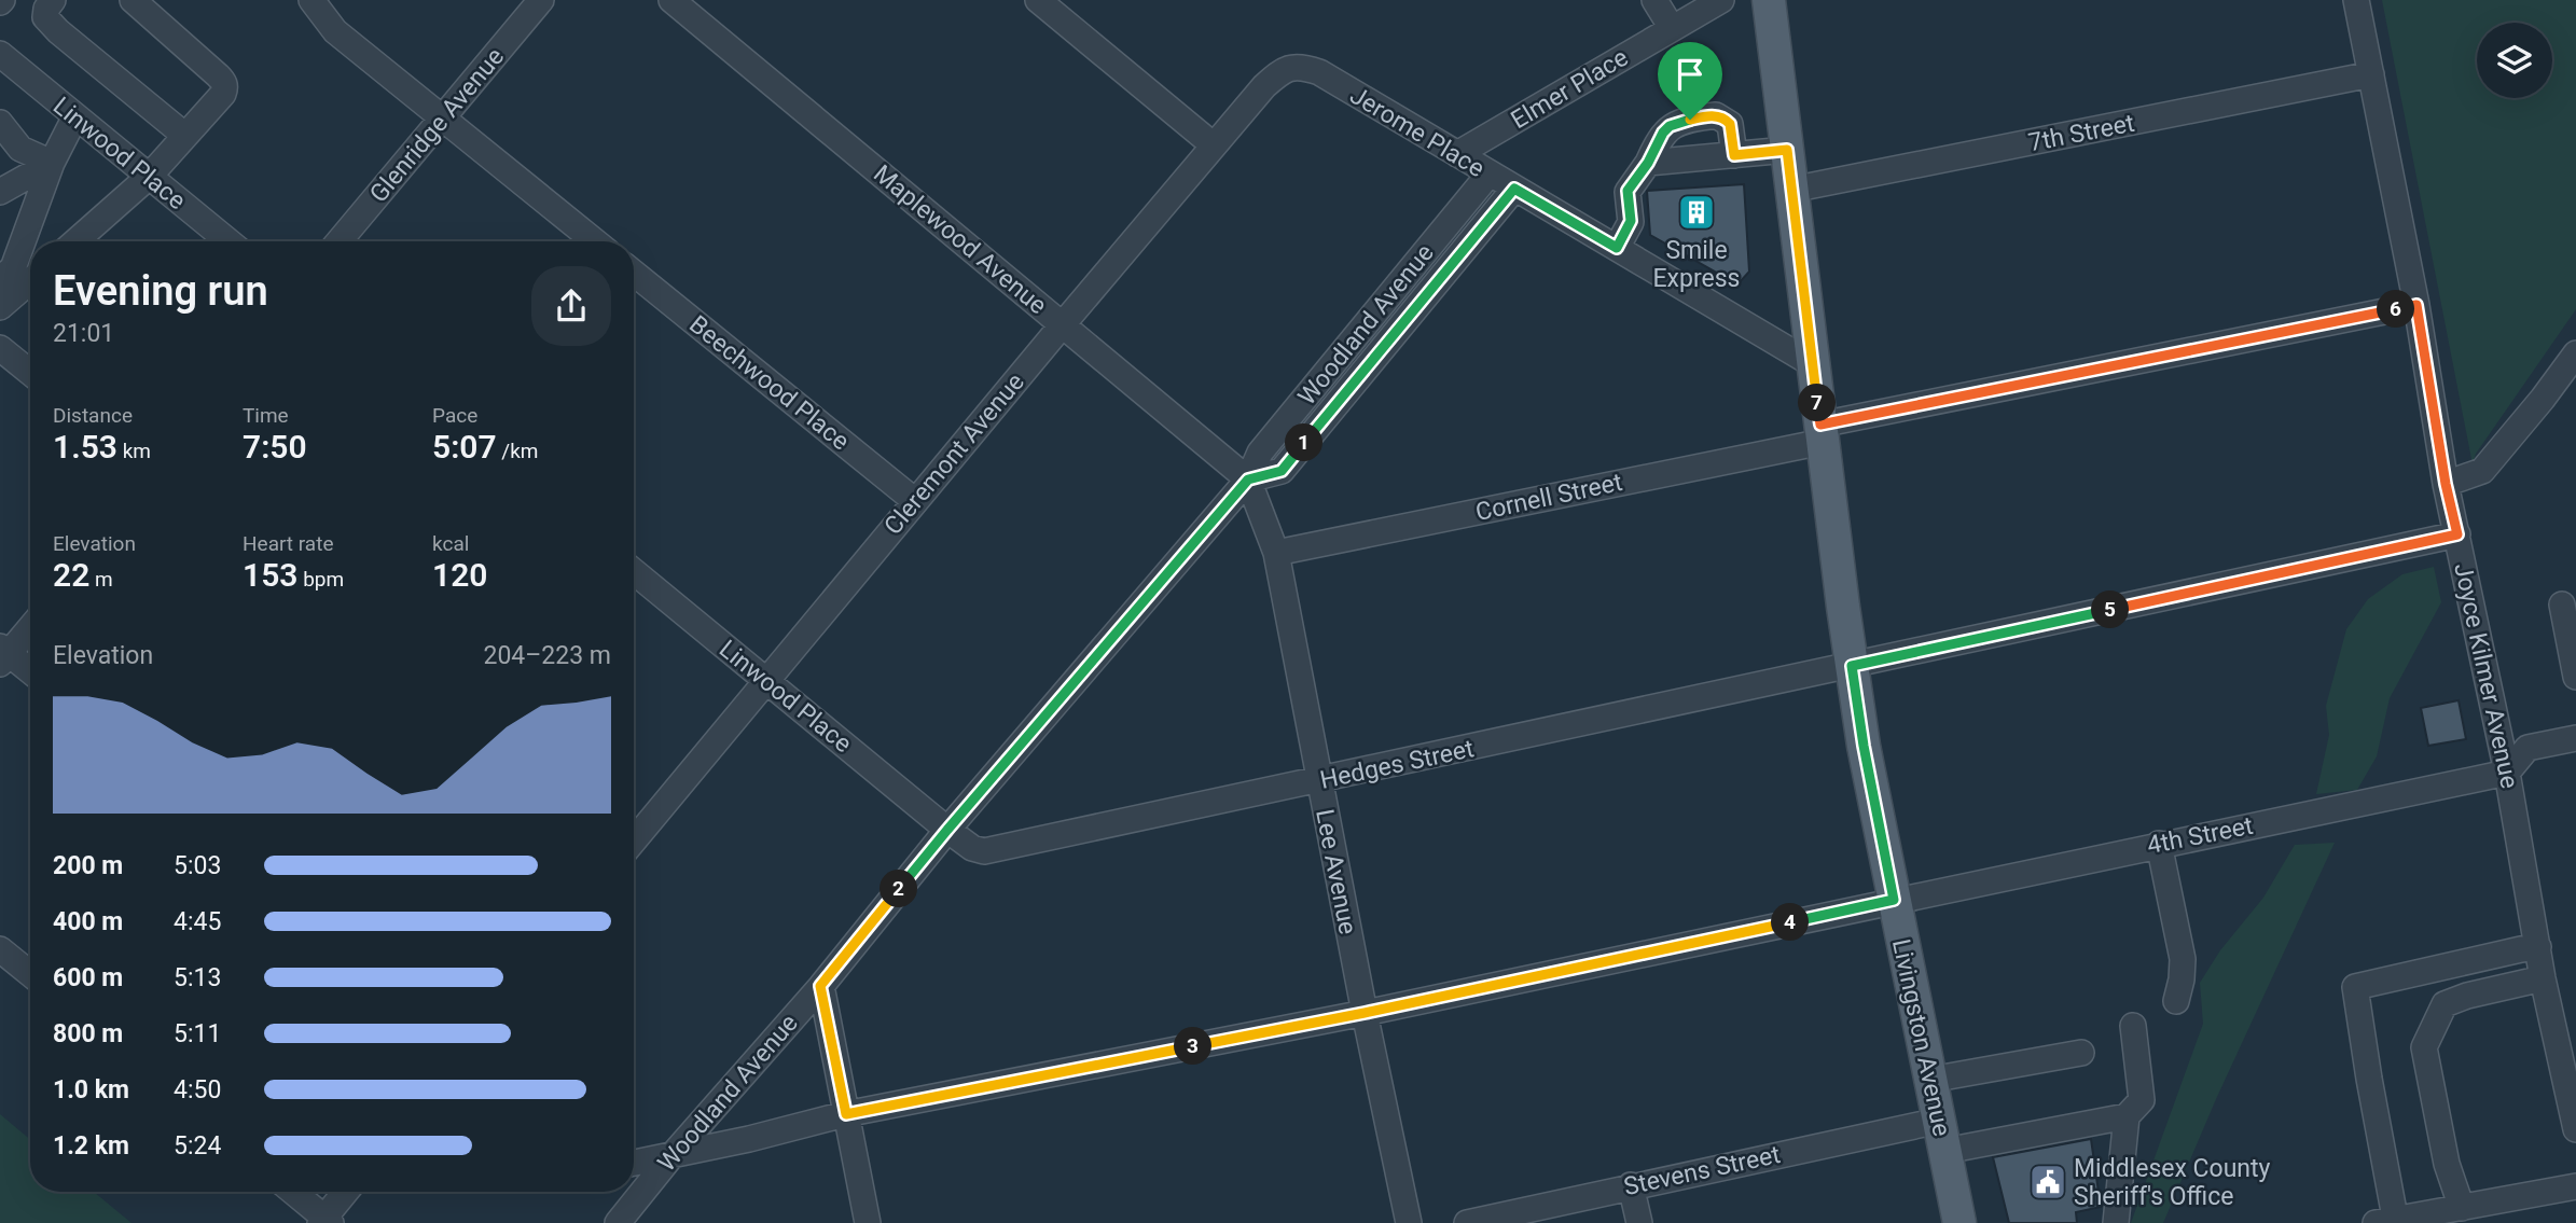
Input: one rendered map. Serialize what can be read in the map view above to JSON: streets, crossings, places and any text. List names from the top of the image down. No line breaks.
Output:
{"streets":{"main road":["Livingston Avenue"],"street":["Elmer Place","Glenridge Avenue","Jerome Place","7th Street","Linwood Place","Maplewood Avenue","Woodland Avenue","Beechwood Place","Cleremont Avenue","Cornell Street","Joyce Kilmer Avenue","Hedges Street","4th Street","Lee Avenue","Stevens Street"]},"crossings":[["Elmer Place","Jerome Place"],["Jerome Place","Woodland Avenue"],["Jerome Place","Cleremont Avenue"],["Jerome Place","Livingston Avenue"],["7th Street","Joyce Kilmer Avenue"],["7th Street","Livingston Avenue"],["Linwood Place","Woodland Avenue"],["Linwood Place","Cleremont Avenue"],["Linwood Place","Hedges Street"],["Maplewood Avenue","Woodland Avenue"],["Maplewood Avenue","Cleremont Avenue"],["Maplewood Avenue","Lee Avenue"],["Woodland Avenue","Hedges Street"],["Woodland Avenue","4th Street"],["Woodland Avenue","Lee Avenue"],["Beechwood Place","Cleremont Avenue"],["Cornell Street","Joyce Kilmer Avenue"],["Cornell Street","Lee Avenue"],["Cornell Street","Livingston Avenue"],["Joyce Kilmer Avenue","Hedges Street"],["Joyce Kilmer Avenue","4th Street"],["Hedges Street","Lee Avenue"],["Hedges Street","Livingston Avenue"],["4th Street","Lee Avenue"],["4th Street","Livingston Avenue"],["Livingston Avenue","Stevens Street"]],"places":{"building":["Smile Express"],"public building":["Middlesex County Sheriff's Office"]},"page":{"heading":["Evening run","21:01"],"pins":["6","7","1","5","2","4","3"],"stats":[["Distance","1.53 km"],["Time","7:50"],["Pace","5:07 /km"],["Elevation","22 m"],["Heart rate","153 bpm"],["kcal","120"]],"chart":["Elevation","204–223 m"],"list":[{"name":"200 m","note":"5:03"},{"name":"400 m","note":"4:45"},{"name":"600 m","note":"5:13"},{"name":"800 m","note":"5:11"},{"name":"1.0 km","note":"4:50"},{"name":"1.2 km","note":"5:24"}]}}
